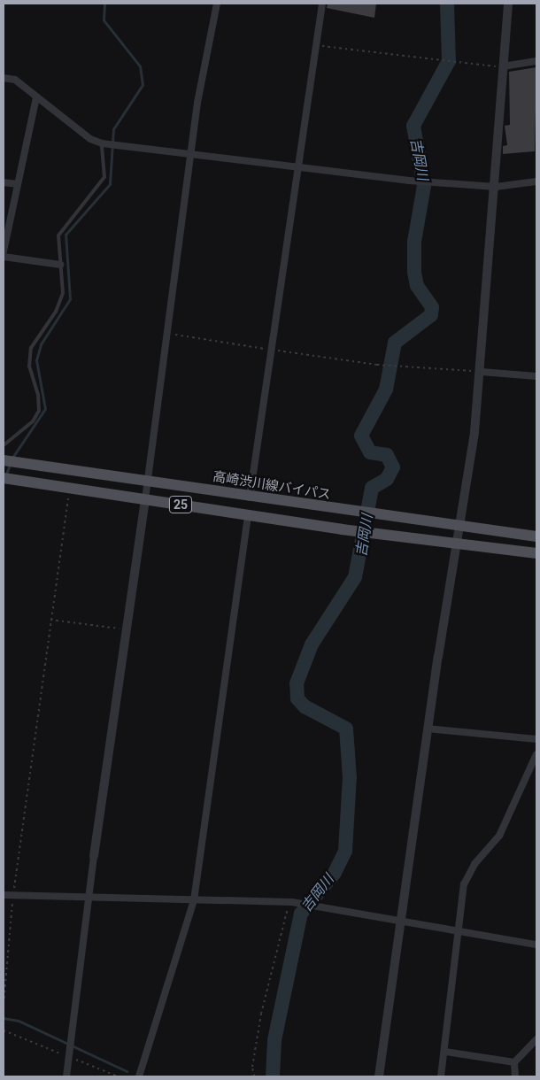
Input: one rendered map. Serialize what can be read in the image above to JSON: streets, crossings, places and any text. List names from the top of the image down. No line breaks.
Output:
{"streets":{"main road":["高崎渋川線バイパス","25"]},"water":["吉岡川"]}
